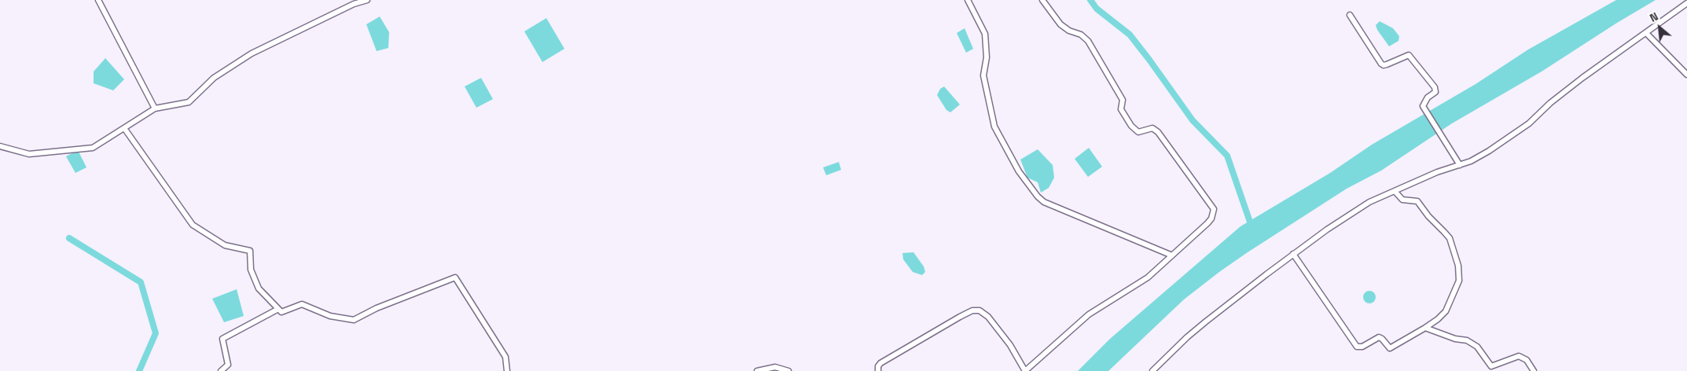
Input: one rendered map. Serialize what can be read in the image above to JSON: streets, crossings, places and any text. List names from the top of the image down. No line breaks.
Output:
{"north":"top left"}
